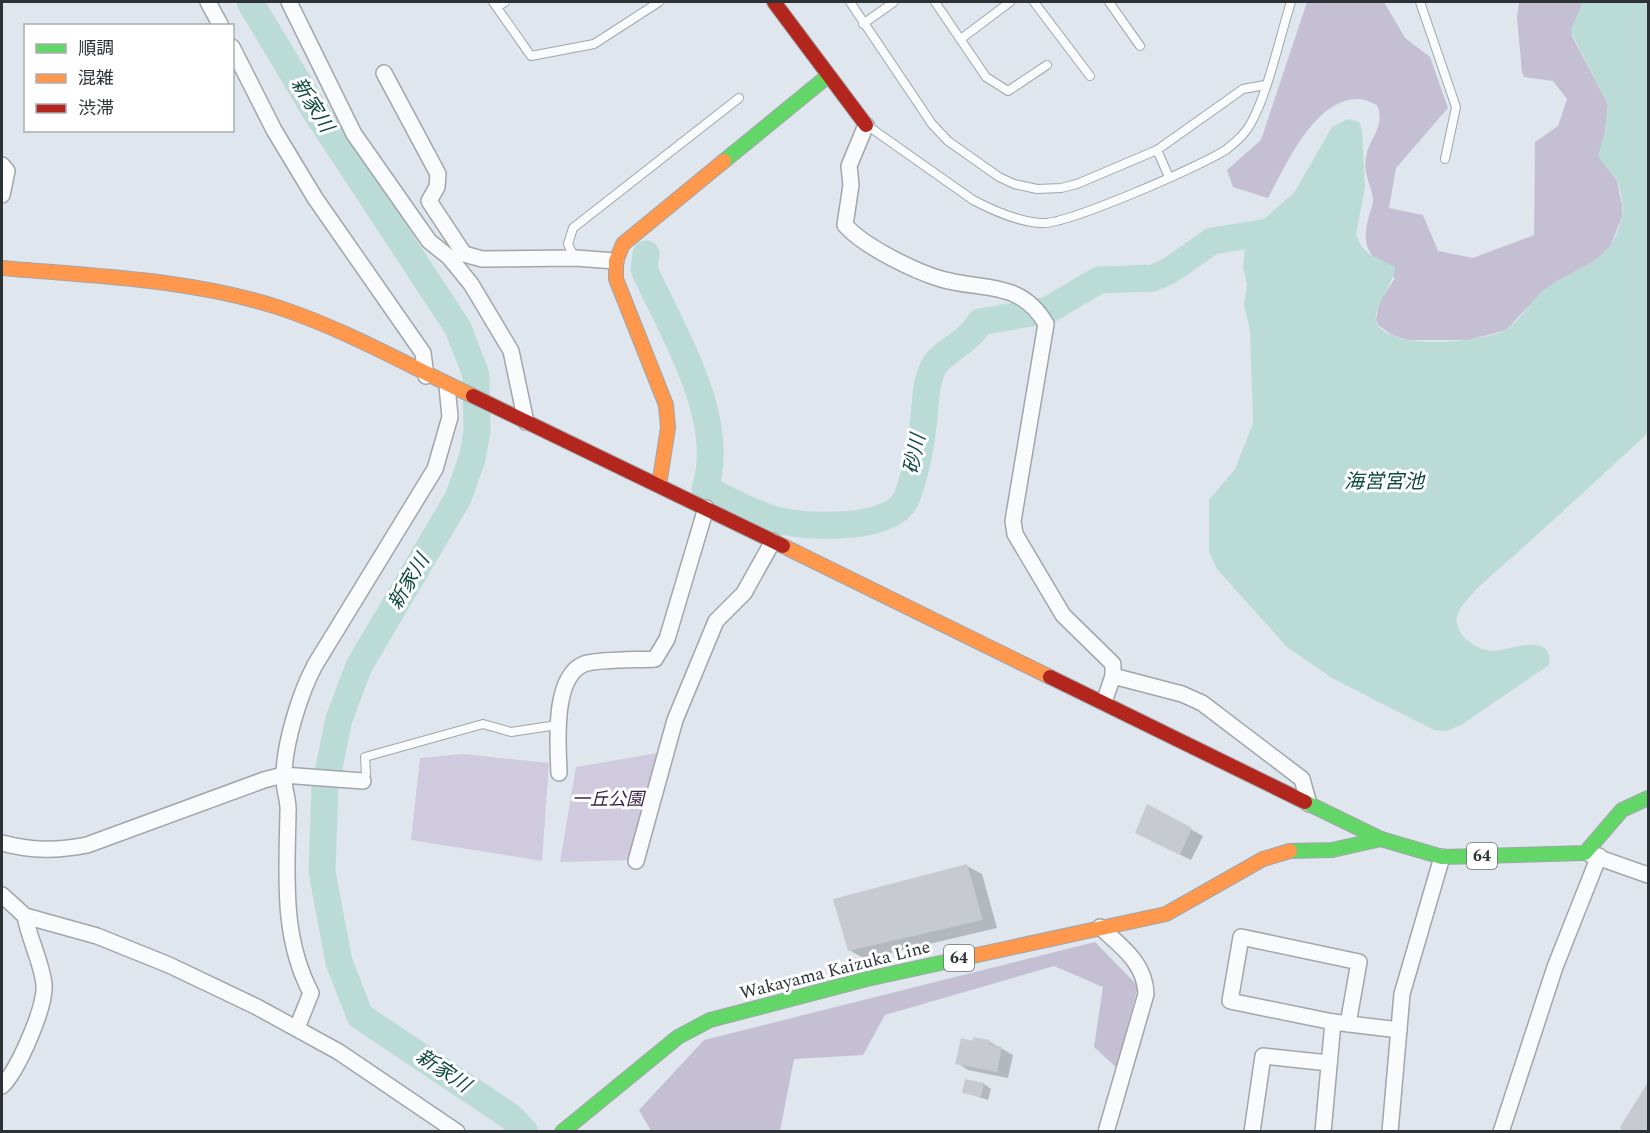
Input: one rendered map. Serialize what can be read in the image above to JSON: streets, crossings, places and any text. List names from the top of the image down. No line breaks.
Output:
{"streets":{"street":["64","Wakayama Kaizuka Line"]},"water":["新家川","砂川","海営宮池"],"parks":["一丘公園"],"legend":["順調","混雑","渋滞"]}
